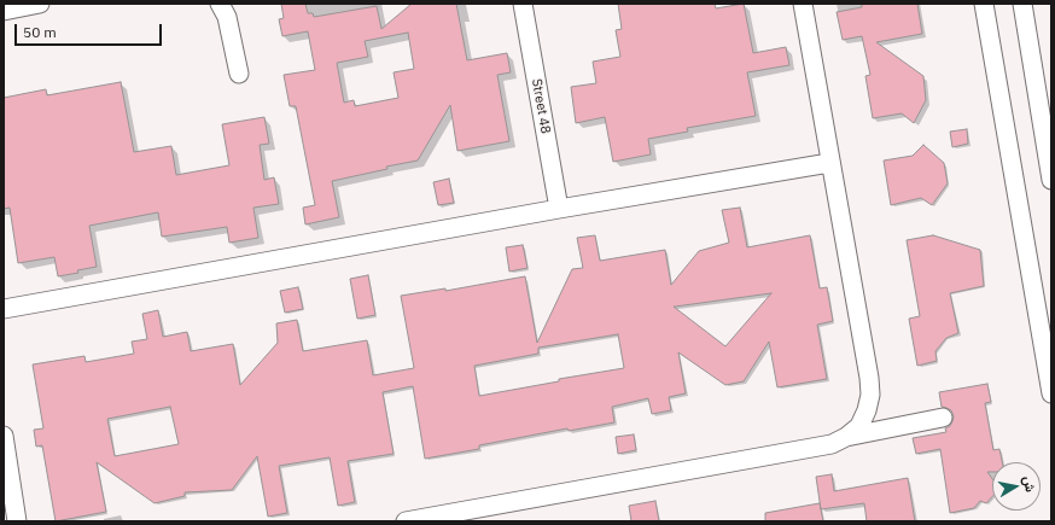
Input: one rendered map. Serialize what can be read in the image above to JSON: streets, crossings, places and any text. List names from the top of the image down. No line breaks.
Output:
{"streets":{"street":["Street 48"]},"scale_bar":"50 m","north":"right"}
